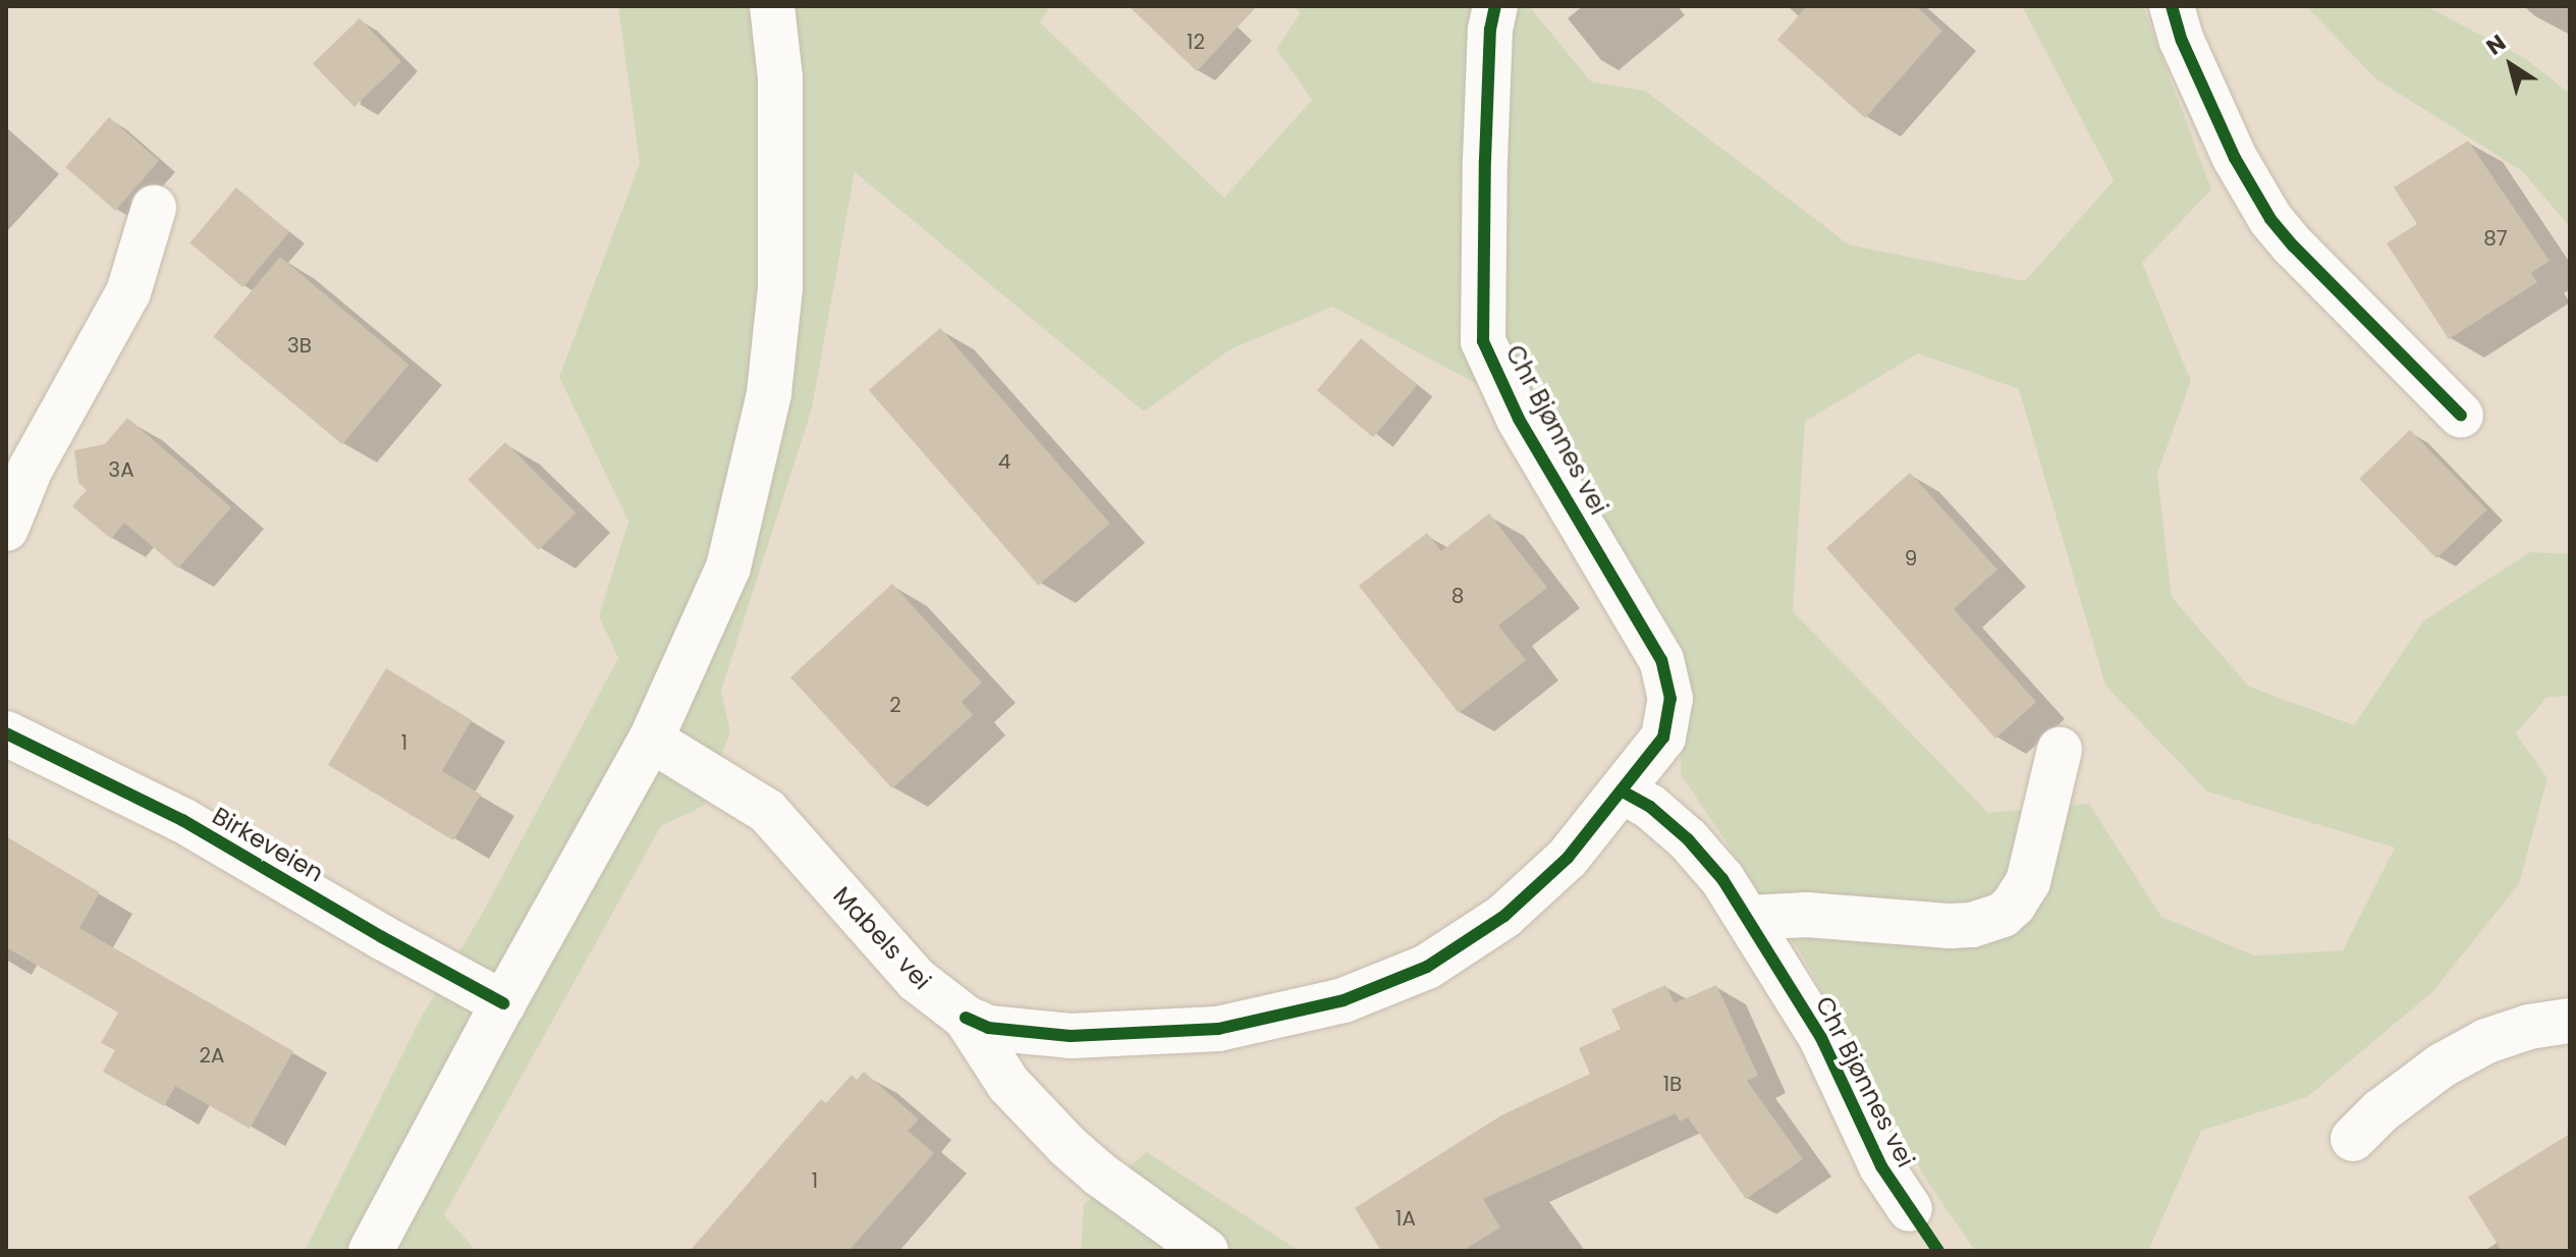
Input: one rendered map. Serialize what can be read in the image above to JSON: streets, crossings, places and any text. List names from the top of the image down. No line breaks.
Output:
{"streets":{"street":["Chr Bjønnes vei","Birkeveien","Mabels vei"]},"crossings":[["Chr Bjønnes vei","Mabels vei"]],"house_numbers":["12","87","3B","4","3A","9","8","2","1","2A","1B","1","1A"],"north":"top left"}
